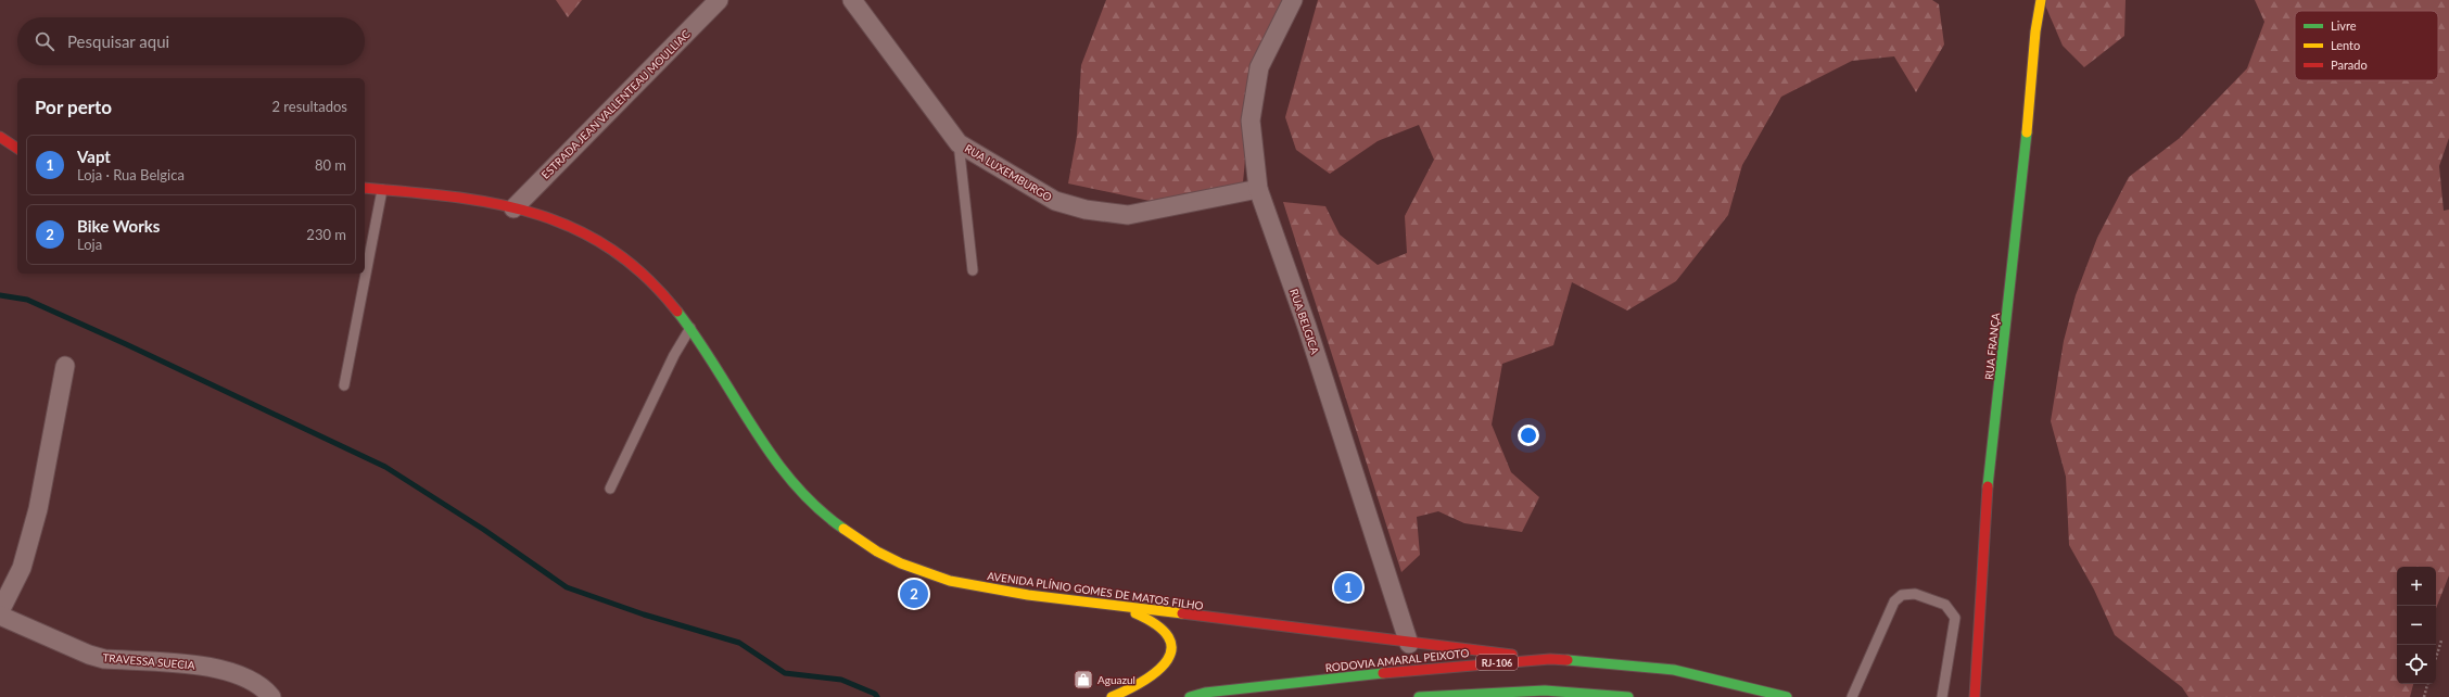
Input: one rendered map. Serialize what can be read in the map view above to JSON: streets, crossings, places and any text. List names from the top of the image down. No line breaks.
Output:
{"streets":{"main road":["RUA FRANÇA","AVENIDA PLÍNIO GOMES DE MATOS FILHO","RODOVIA AMARAL PEIXOTO","RJ-106"],"street":["ESTRADA JEAN VALLENTEAU MOULLIAC","RUA LUXEMBURGO","RUA BELGICA","TRAVESSA SUECIA"]},"crossings":[["ESTRADA JEAN VALLENTEAU MOULLIAC","AVENIDA PLÍNIO GOMES DE MATOS FILHO"],["RUA LUXEMBURGO","RUA BELGICA"],["RUA BELGICA","AVENIDA PLÍNIO GOMES DE MATOS FILHO"],["AVENIDA PLÍNIO GOMES DE MATOS FILHO","RODOVIA AMARAL PEIXOTO"]],"places":{"shop":["Aguazul"]},"legend":["Livre","Lento","Parado"],"page":{"search":"Pesquisar aqui","heading":["Por perto","2 resultados"],"list":[{"mark":"1","name":"Vapt","note":"Loja · Rua Belgica","value":"80 m"},{"mark":"2","name":"Bike Works","note":"Loja","value":"230 m"}],"map_buttons":["+","−"],"pins":["1","2"]}}
